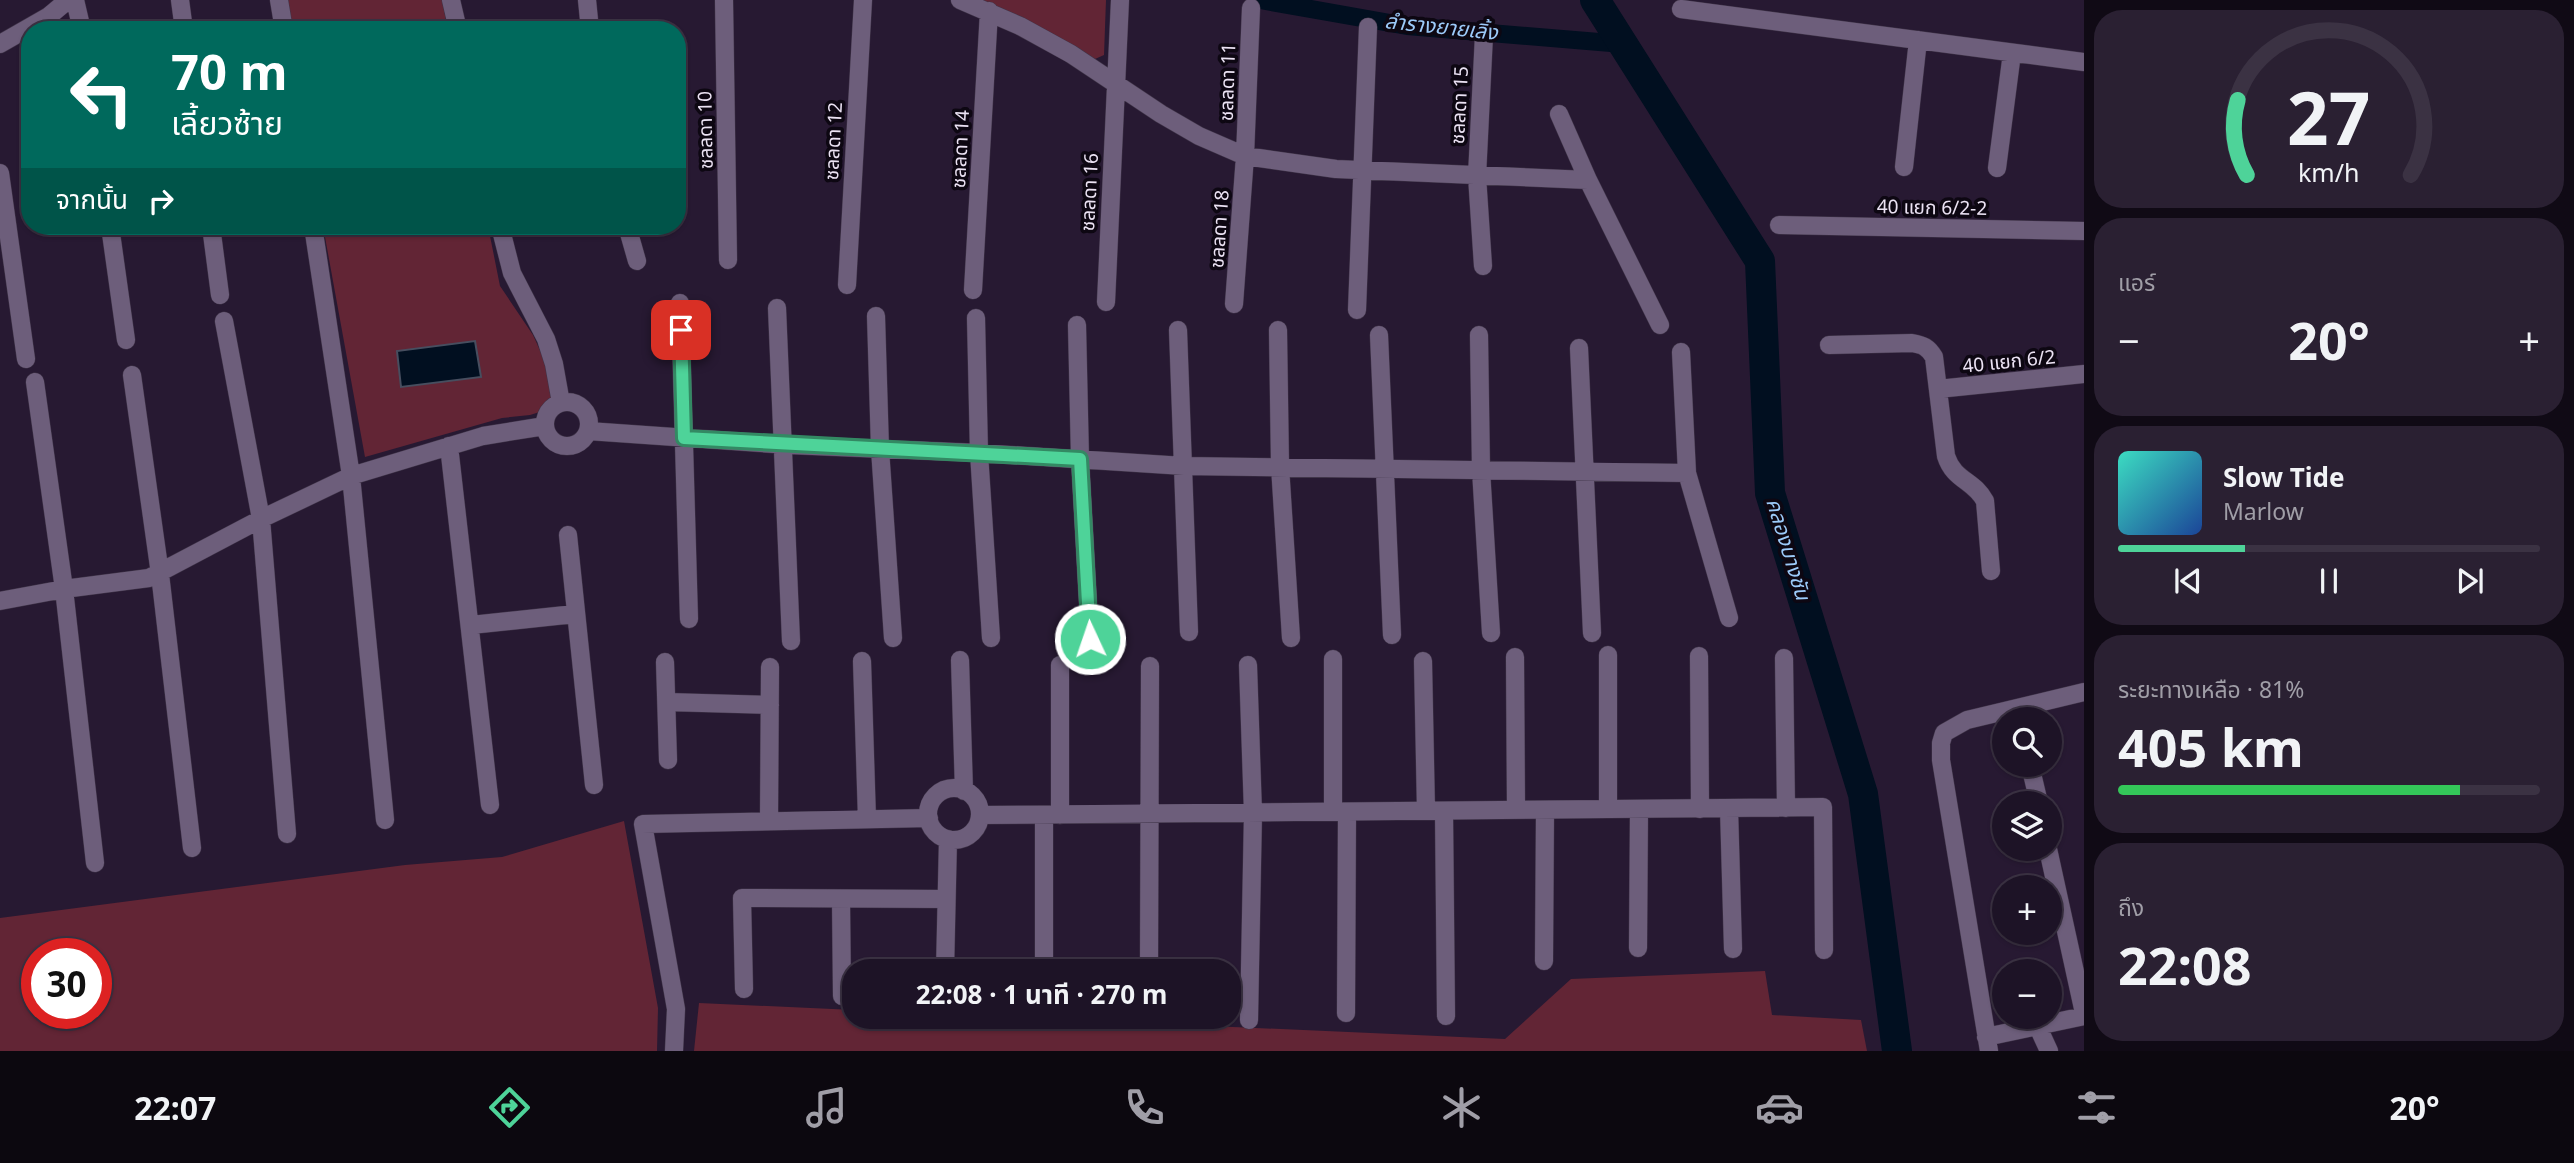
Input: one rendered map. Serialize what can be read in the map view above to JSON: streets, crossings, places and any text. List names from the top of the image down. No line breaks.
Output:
{"streets":{"street":["ชลลดา 11","ชลลดา 15","ชลลดา 10","ชลลดา 12","ชลลดา 14","ชลลดา 16","40 แยก 6/2-2","ชลลดา 18","40 แยก 6/2"]},"crossings":[["ชลลดา 11","ชลลดา 18"]],"water":["ลำรางยายเลิ้ง","คลองบางชัน"],"page":{"turn":["70 m","เลี้ยวซ้าย"],"then":"จากนั้น","tile":["แอร์",["ระยะทางเหลือ · 81%","405 km"],["ถึง","22:08"]],"heat":["−","20°","+"],"song":["Slow Tide","Marlow"],"map_buttons":["+","−"],"limit":"30","trip":"22:08 · 1 นาที · 270 m","tabs":["22:07","20°"],"gauge":["27","km/h"]}}
